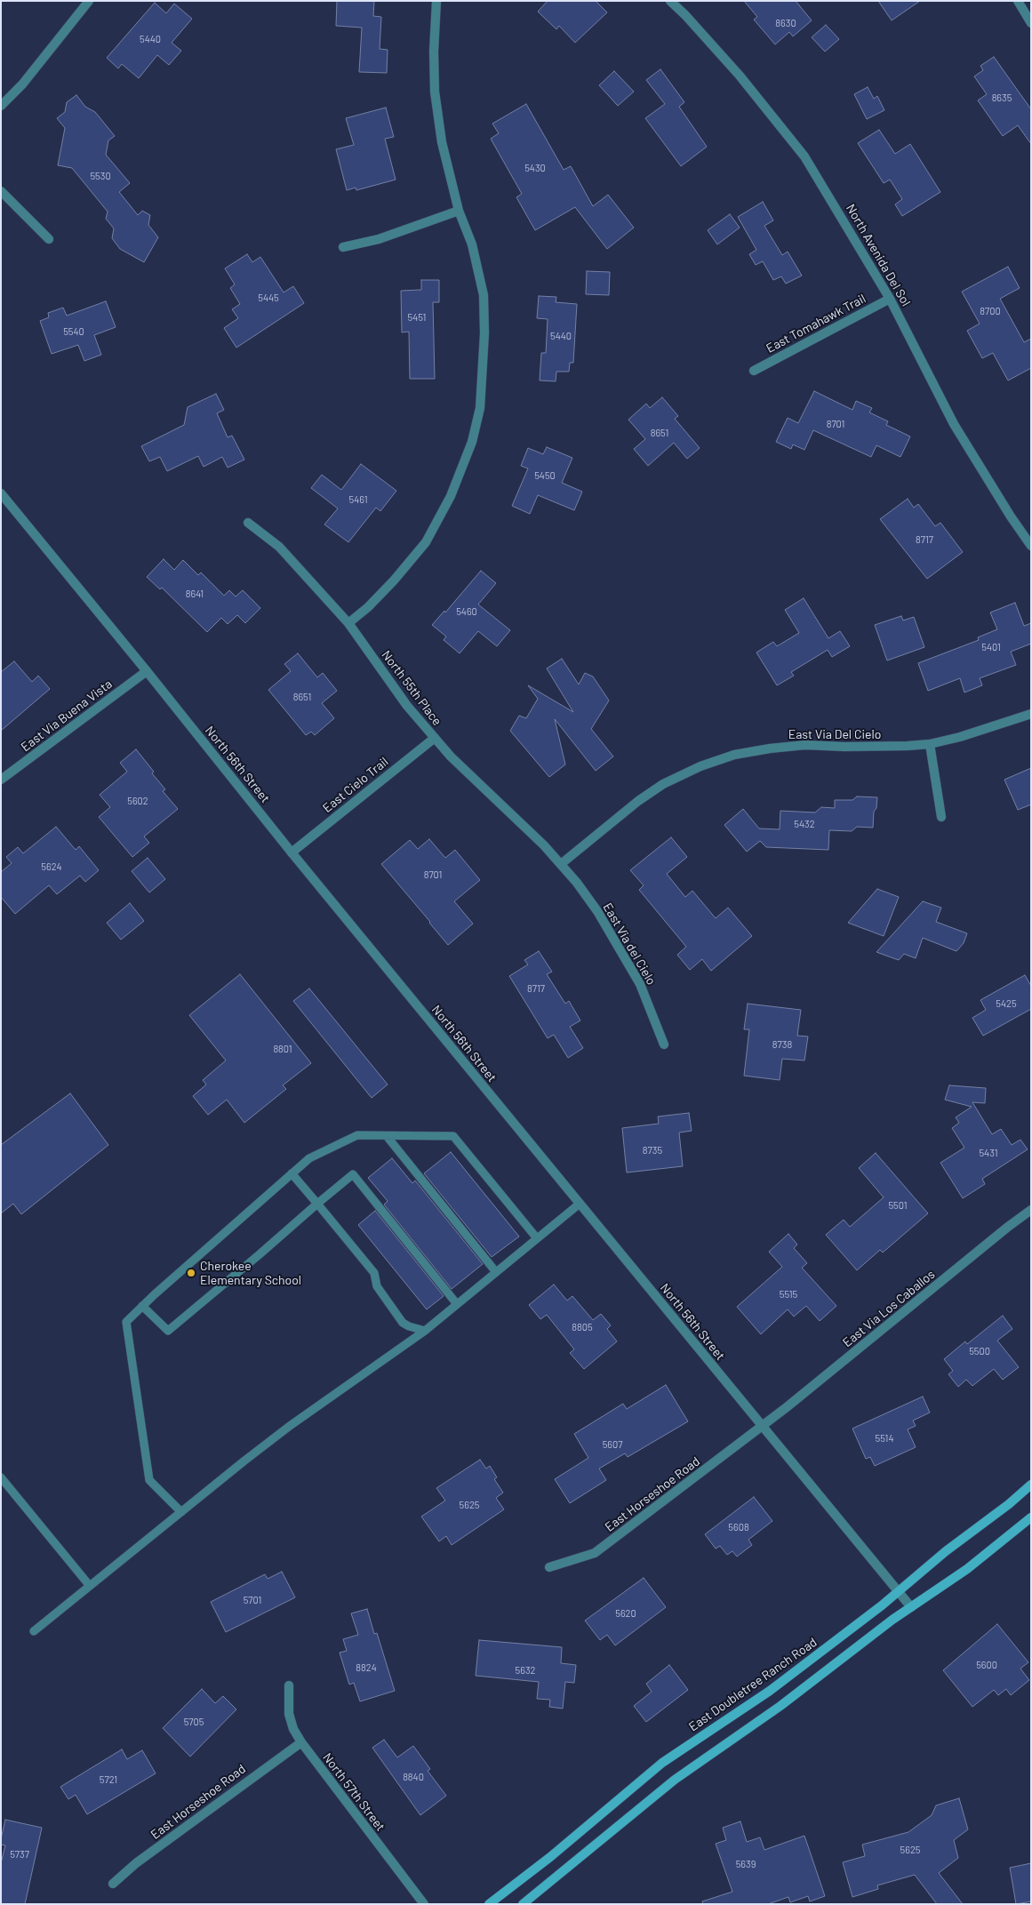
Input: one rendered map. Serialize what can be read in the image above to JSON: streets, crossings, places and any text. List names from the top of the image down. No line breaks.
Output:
{"streets":{"main road":["East Doubletree Ranch Road"],"street":["North Avenida Del Sol","East Tomahawk Trail","North 55th Place","East Via Buena Vista","East Via Del Cielo","North 56th Street","East Cielo Trail","East Via del Cielo","East Via Los Caballos","East Horseshoe Road","North 57th Street"]},"crossings":[["North Avenida Del Sol","East Tomahawk Trail"],["North 55th Place","East Via Del Cielo"],["North 55th Place","East Cielo Trail"],["North 55th Place","East Via del Cielo"],["East Via Buena Vista","North 56th Street"],["East Via Del Cielo","East Via del Cielo"],["North 56th Street","East Cielo Trail"],["North 56th Street","East Via Los Caballos"],["North 56th Street","East Horseshoe Road"],["North 56th Street","East Doubletree Ranch Road"],["East Via Los Caballos","East Horseshoe Road"],["East Horseshoe Road","North 57th Street"]],"places":["Cherokee Elementary School"],"house_numbers":["8630","5440","8635","5430","5530","5445","8700","5451","5540","5440","8701","8651","5450","5461","8717","8641","5460","5401","8651","5602","5432","5624","8701","8717","5425","8738","8801","8735","5431","5501","5515","8805","5500","5514","5607","5625","5608","5701","5620","5600","8824","5632","5705","8840","5721","5625","5737","5639"]}
